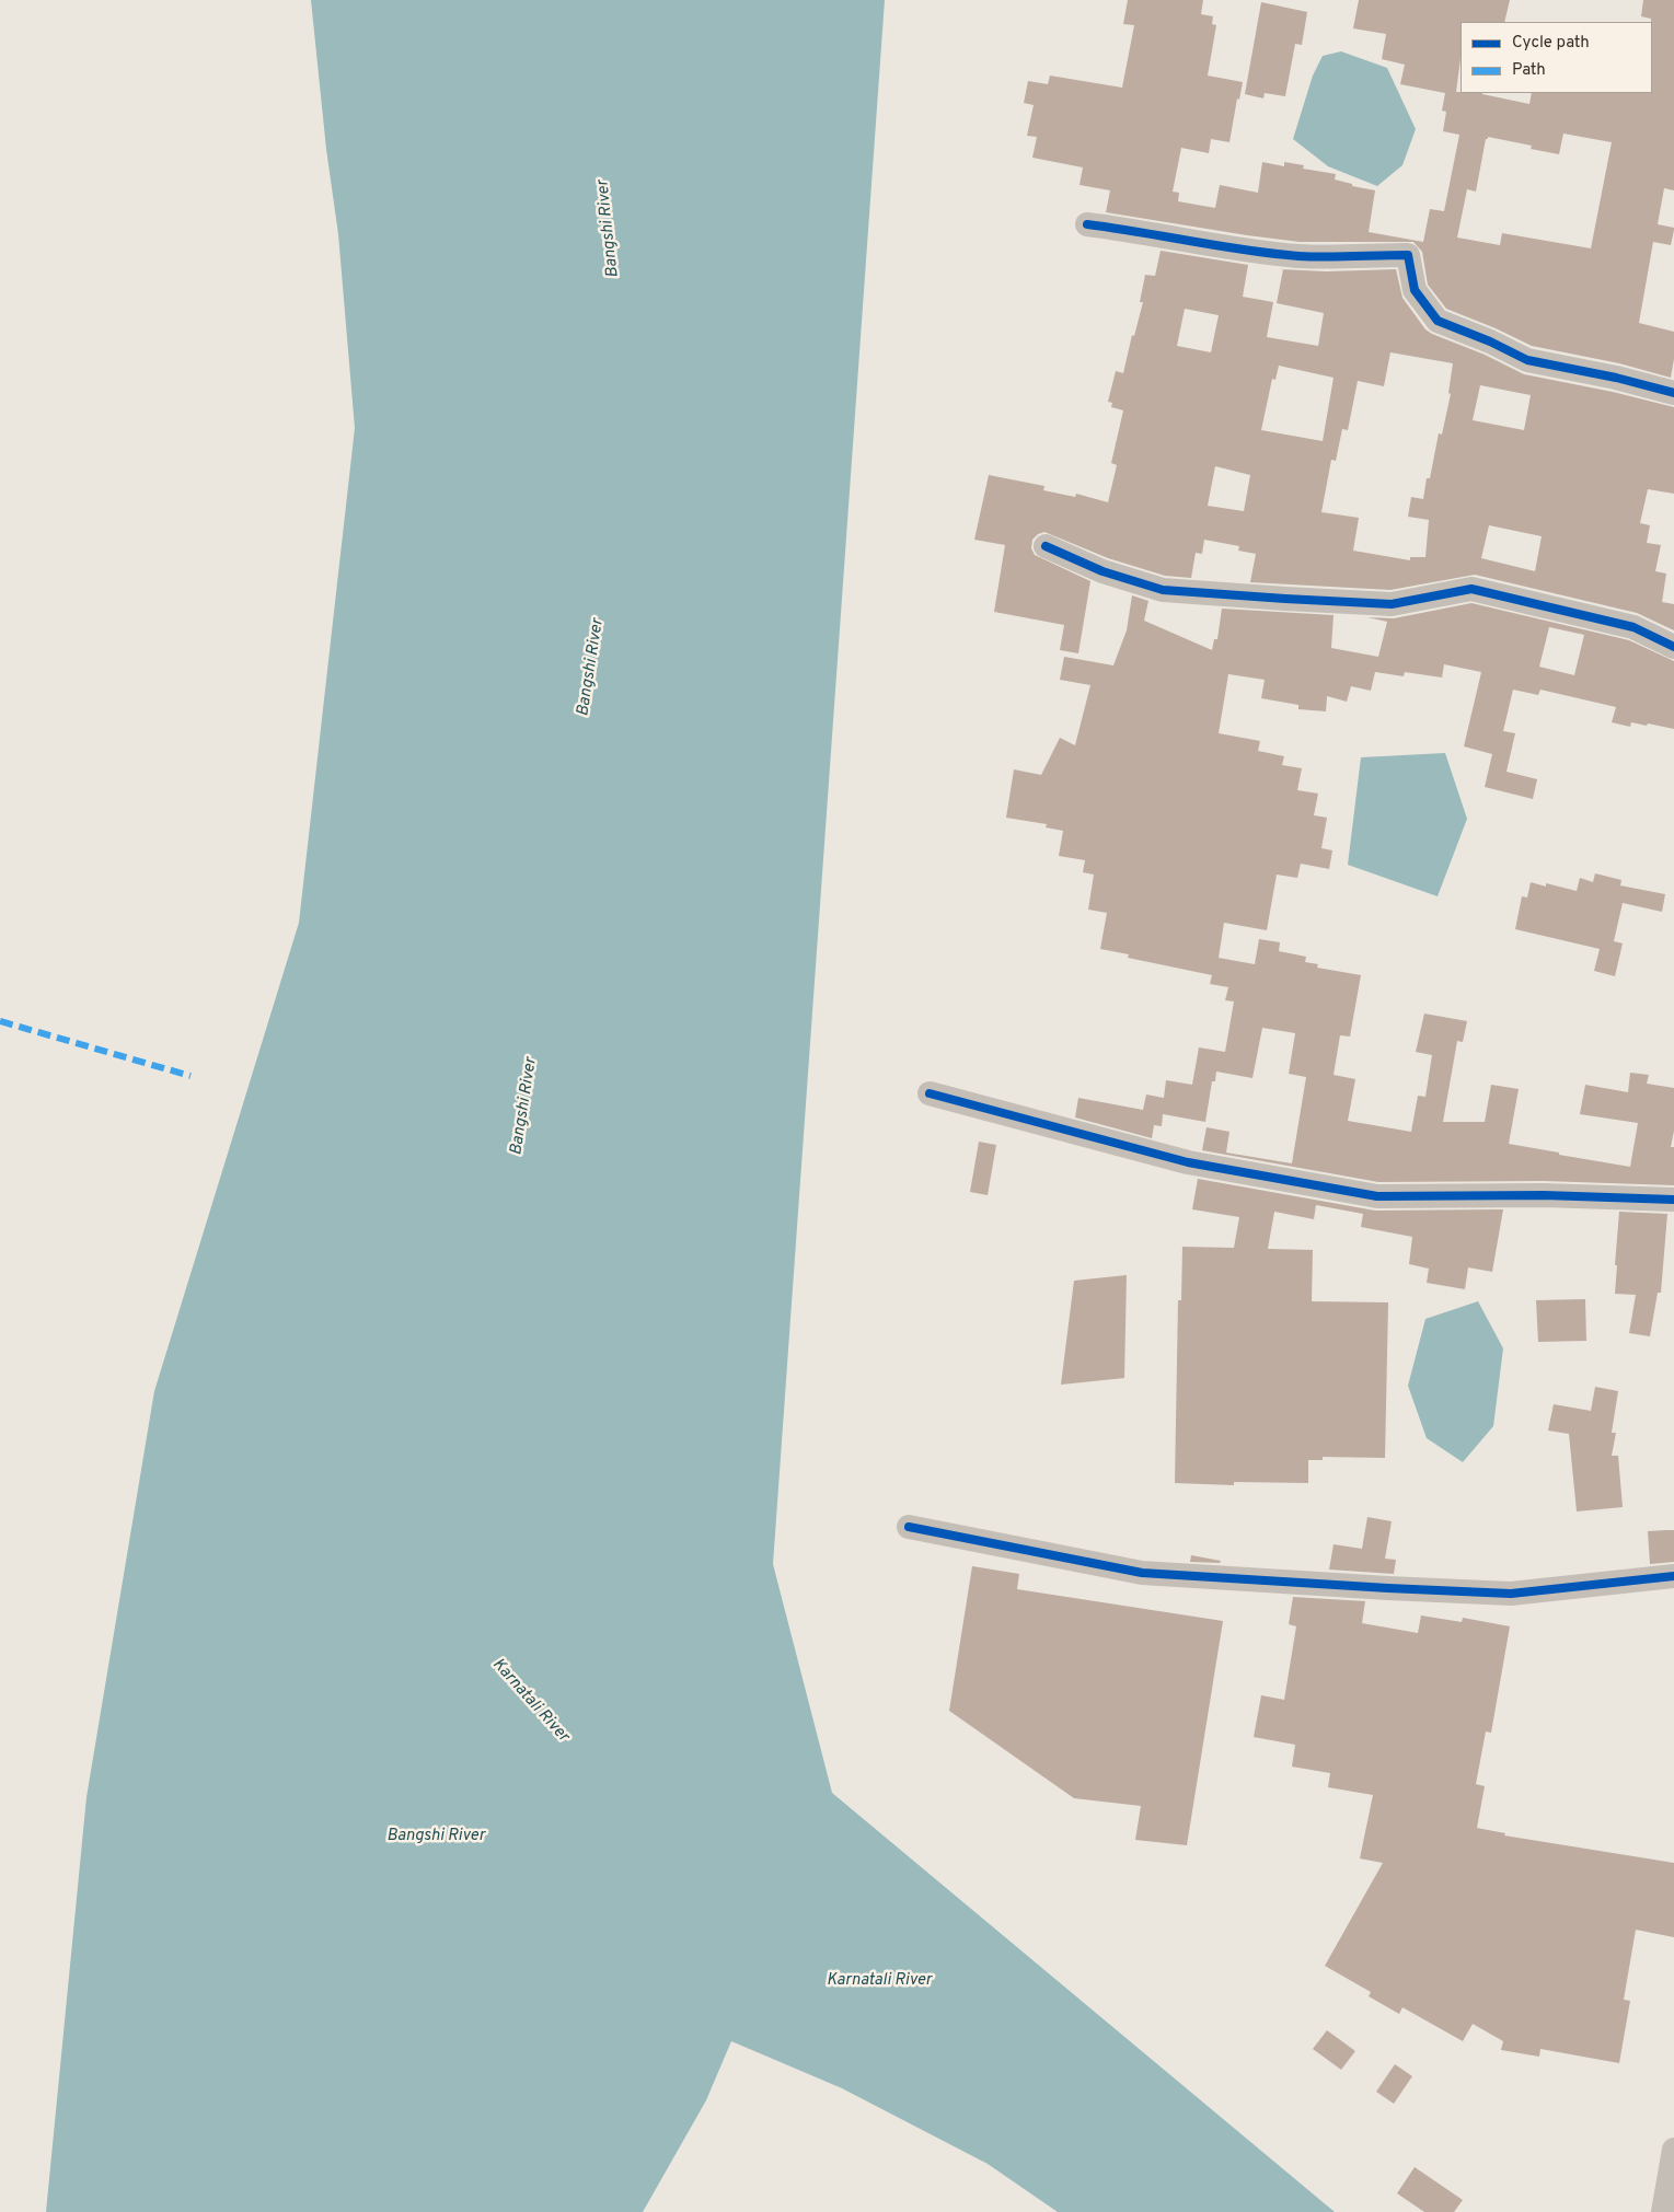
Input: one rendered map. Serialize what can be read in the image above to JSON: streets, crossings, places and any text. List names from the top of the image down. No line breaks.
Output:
{"water":["Bangshi River","Karnatali River"],"legend":["Cycle path","Path"]}
